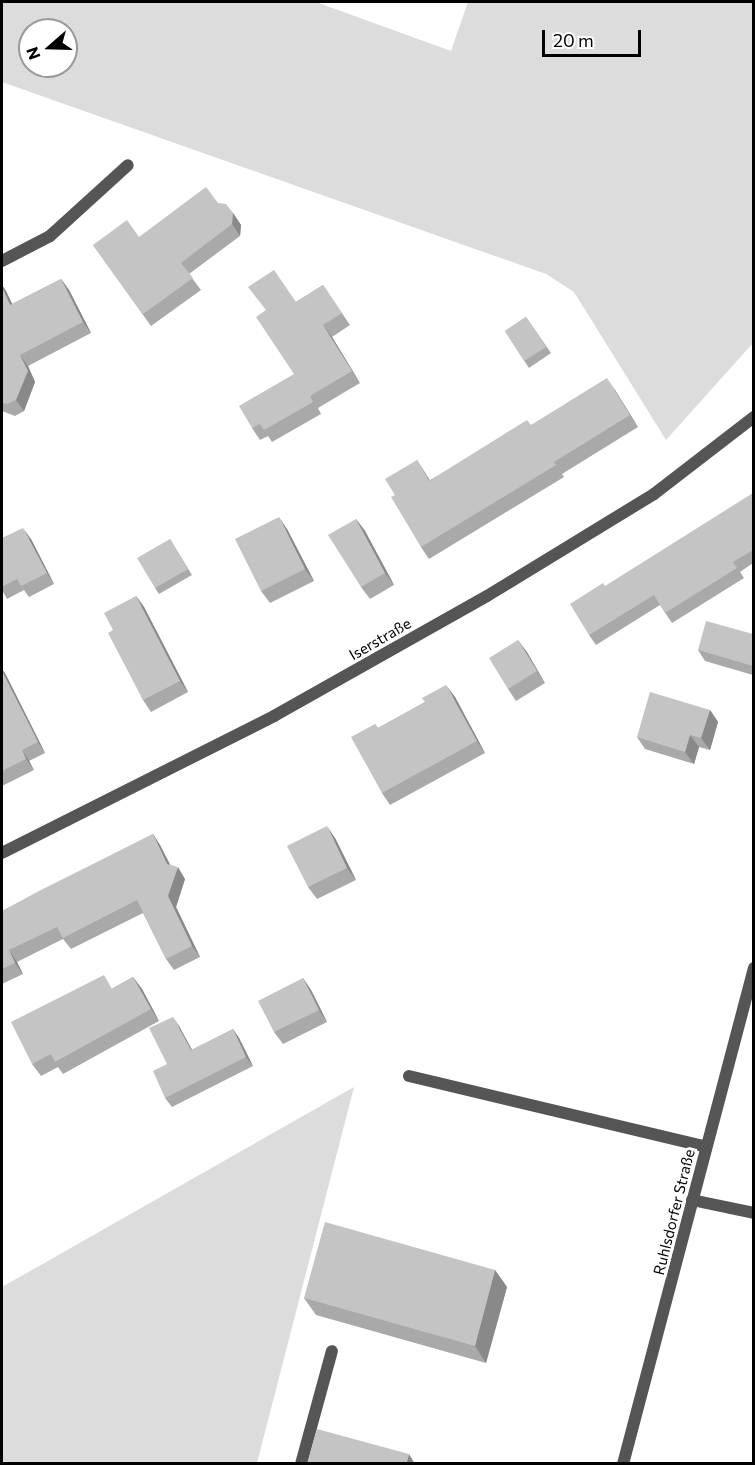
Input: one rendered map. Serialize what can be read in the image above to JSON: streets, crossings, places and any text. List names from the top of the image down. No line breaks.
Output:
{"streets":{"street":["Iserstraße","Ruhlsdorfer Straße"]},"scale_bar":"20 m","north":"left"}
